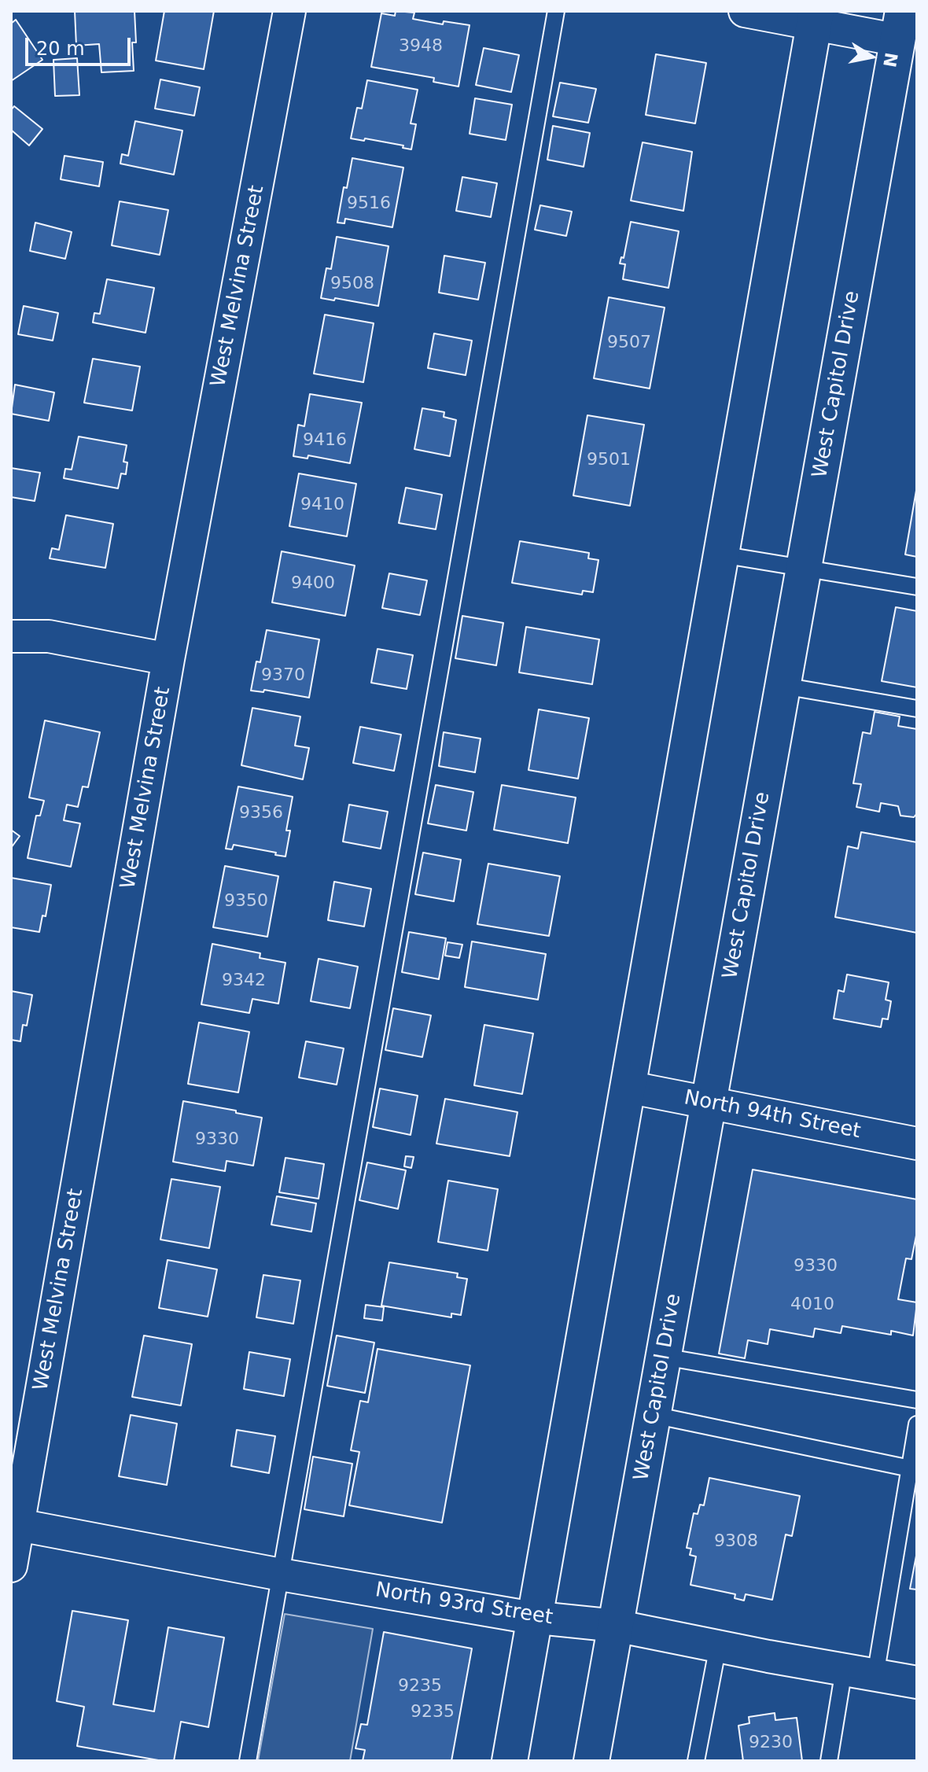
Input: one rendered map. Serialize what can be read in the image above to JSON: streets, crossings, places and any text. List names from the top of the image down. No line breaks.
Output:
{"streets":{"main road":["West Capitol Drive"],"street":["West Melvina Street","North 94th Street","North 93rd Street"]},"crossings":[["West Melvina Street","North 93rd Street"],["West Capitol Drive","North 94th Street"],["West Capitol Drive","North 93rd Street"]],"house_numbers":["3948","9516","9508","9507","9416","9501","9410","9400","9370","9356","9350","9342","9330","9330","4010","9308","9235","9235","9230"],"scale_bar":"20 m","north":"right"}
